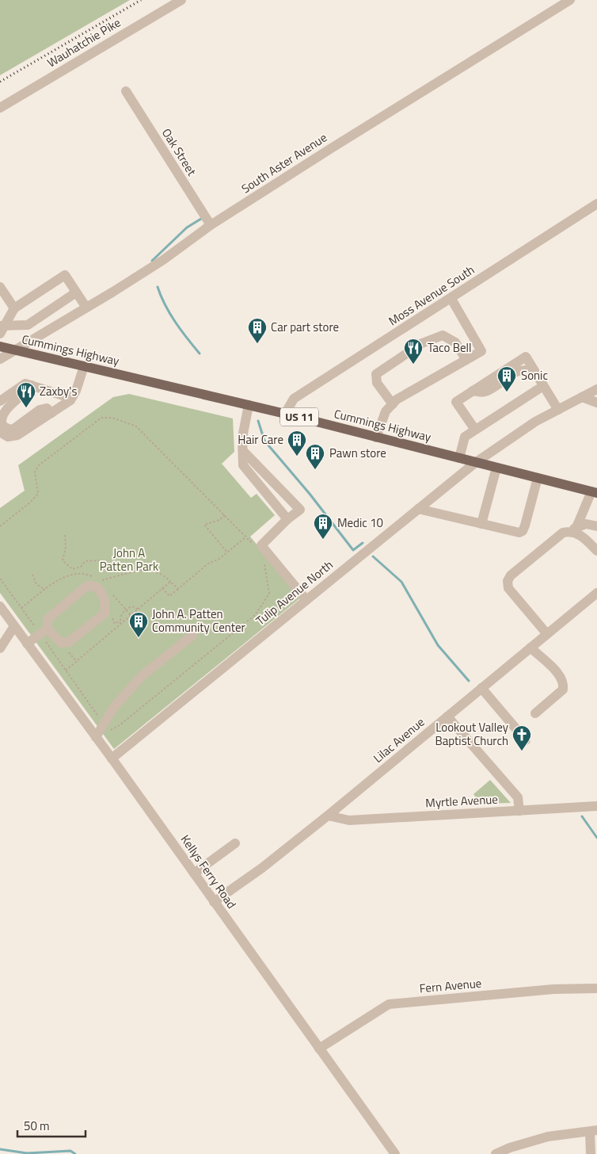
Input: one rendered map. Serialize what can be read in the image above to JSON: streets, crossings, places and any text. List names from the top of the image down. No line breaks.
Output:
{"streets":{"main road":["Cummings Highway","US 11"],"street":["Wauhatchie Pike","Oak Street","South Aster Avenue","Moss Avenue South","Tulip Avenue North","Lilac Avenue","Myrtle Avenue","Kellys Ferry Road","Fern Avenue"]},"crossings":[["Oak Street","South Aster Avenue"],["South Aster Avenue","Cummings Highway"],["Moss Avenue South","Cummings Highway"],["Cummings Highway","Tulip Avenue North"],["Tulip Avenue North","Kellys Ferry Road"],["Lilac Avenue","Myrtle Avenue"],["Lilac Avenue","Kellys Ferry Road"],["Kellys Ferry Road","Fern Avenue"]],"parks":["John A Patten Park"],"places":{"building":["Car part store","Sonic","Hair Care","Pawn store","Medic 10","John A. Patten Community Center"],"restaurant":["Taco Bell","Zaxby's"],"church":["Lookout Valley Baptist Church"]},"scale_bar":"50 m"}
